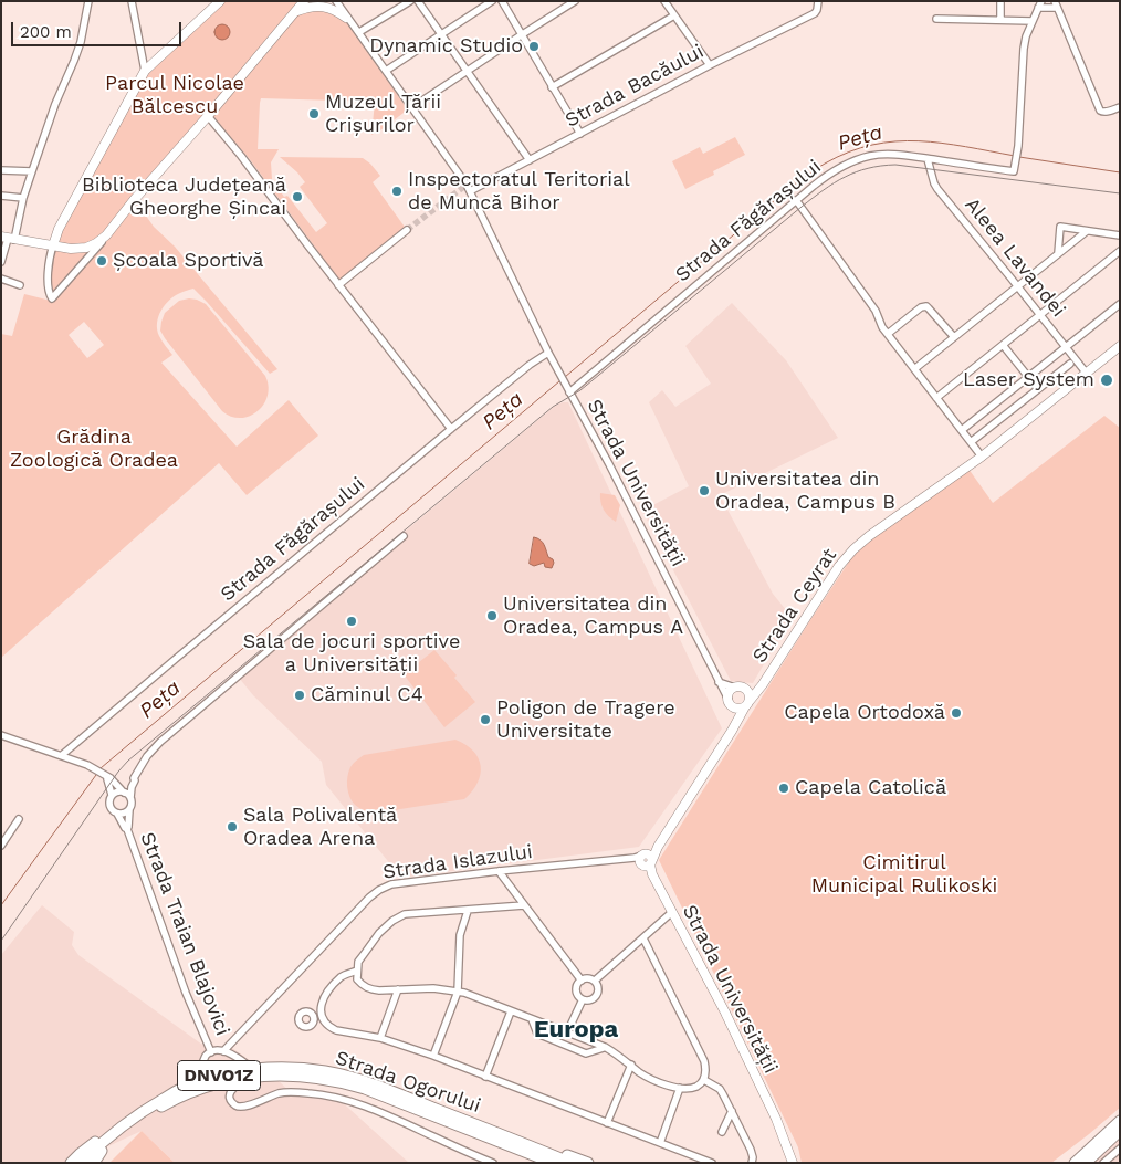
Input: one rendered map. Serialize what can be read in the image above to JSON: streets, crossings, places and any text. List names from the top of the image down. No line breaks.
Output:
{"streets":{"highway":["DNVO1Z","Strada Ogorului"],"main road":["Strada Universității","Strada Ceyrat"],"street":["Strada Bacăului","Strada Făgărașului","Aleea Lavandei","Strada Islazului","Strada Traian Blajovici"]},"crossings":[["Strada Bacăului","Strada Universității"],["Strada Făgărașului","Aleea Lavandei"],["Strada Făgărașului","Strada Universității"],["Aleea Lavandei","Strada Ceyrat"],["Strada Universității","Strada Ceyrat"],["Strada Universității","Strada Islazului"],["Strada Islazului","Strada Traian Blajovici"],["Strada Traian Blajovici","Strada Ogorului"],["DNVO1Z","Strada Ogorului"]],"districts":["Europa"],"water":["Peța"],"parks":["Parcul Nicolae Bălcescu","Grădina Zoologică Oradea","Cimitirul Municipal Rulikoski"],"places":["Dynamic Studio","Muzeul Țării Crișurilor","Inspectoratul Teritorial de Muncă Bihor","Biblioteca Județeană Gheorghe Șincai","Școala Sportivă","Laser System","Universitatea din Oradea, Campus B","Universitatea din Oradea, Campus A","Sala de jocuri sportive a Universității","Căminul C4","Capela Ortodoxă","Poligon de Tragere Universitate","Capela Catolică","Sala Polivalentă Oradea Arena"],"scale_bar":"200 m"}
